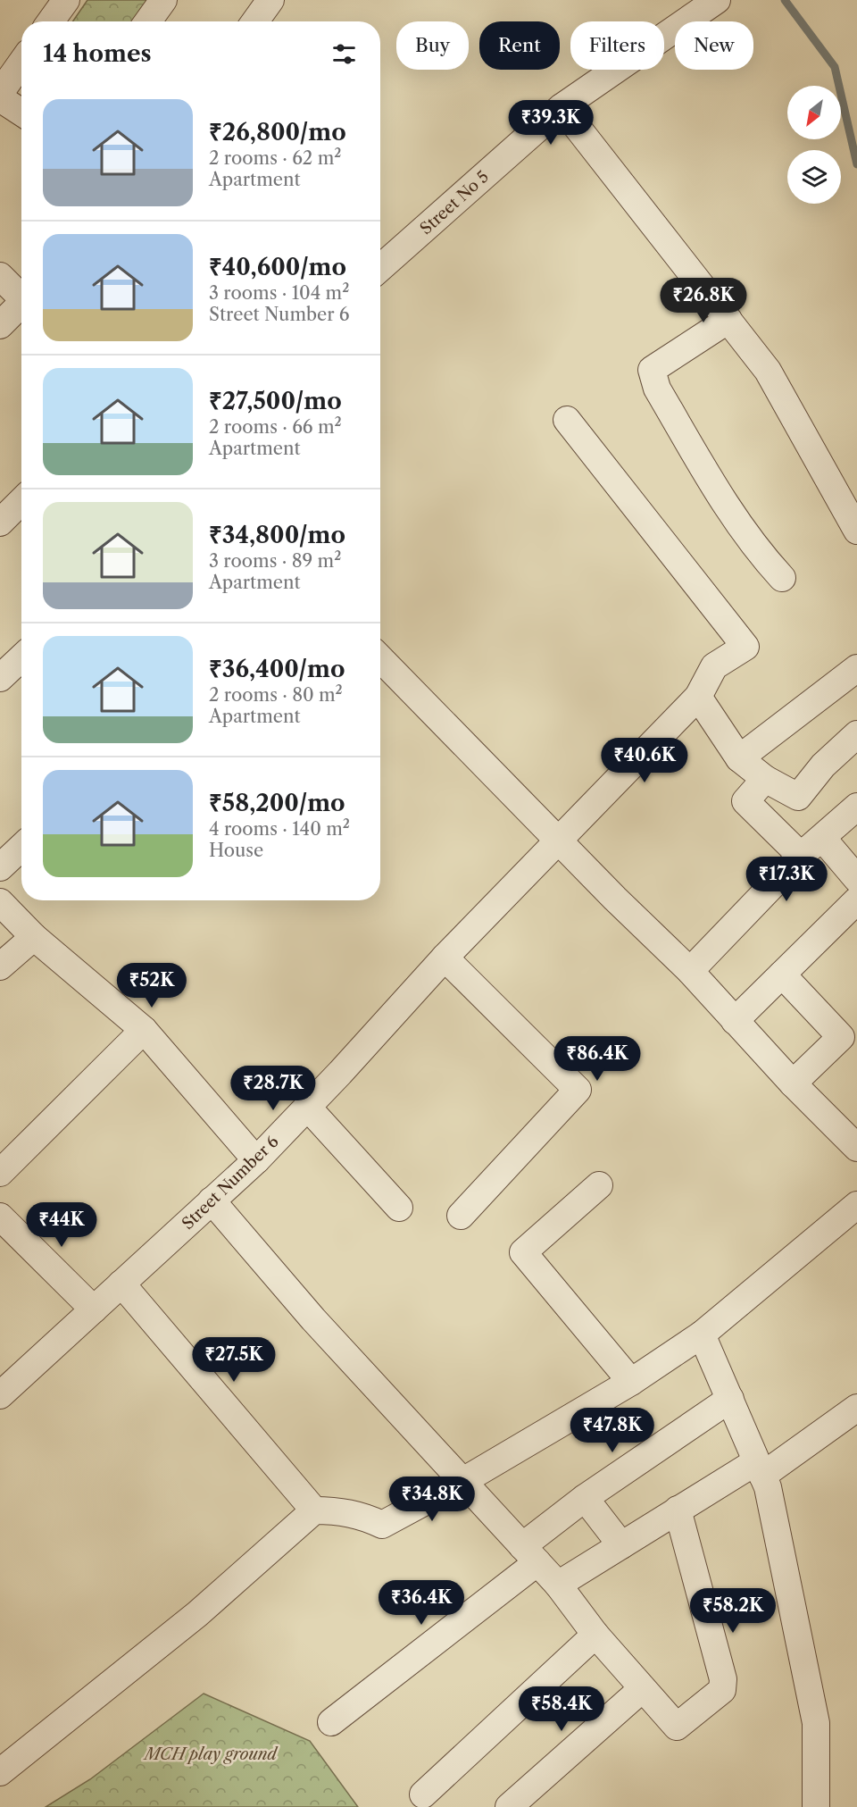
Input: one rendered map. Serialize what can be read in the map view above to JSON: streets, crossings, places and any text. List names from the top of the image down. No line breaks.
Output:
{"streets":{"street":["Street No 5","Street Number 6"]},"parks":["MCH play ground"],"north":"bottom left","page":{"chip":["Buy","Rent","Filters","New"],"heading":"14 homes","list":[{"name":"₹26,800/mo","note":"2 rooms · 62 m² · Apartment"},{"name":"₹40,600/mo","note":"3 rooms · 104 m² · Street Number 6"},{"name":"₹27,500/mo","note":"2 rooms · 66 m² · Apartment"},{"name":"₹34,800/mo","note":"3 rooms · 89 m² · Apartment"},{"name":"₹36,400/mo","note":"2 rooms · 80 m² · Apartment"},{"name":"₹58,200/mo","note":"4 rooms · 140 m² · House"}],"price":["₹39.3K","₹26.8K","₹40.6K","₹17.3K","₹52K","₹86.4K","₹28.7K","₹44K","₹27.5K","₹47.8K","₹34.8K","₹36.4K","₹58.2K","₹58.4K"]}}
